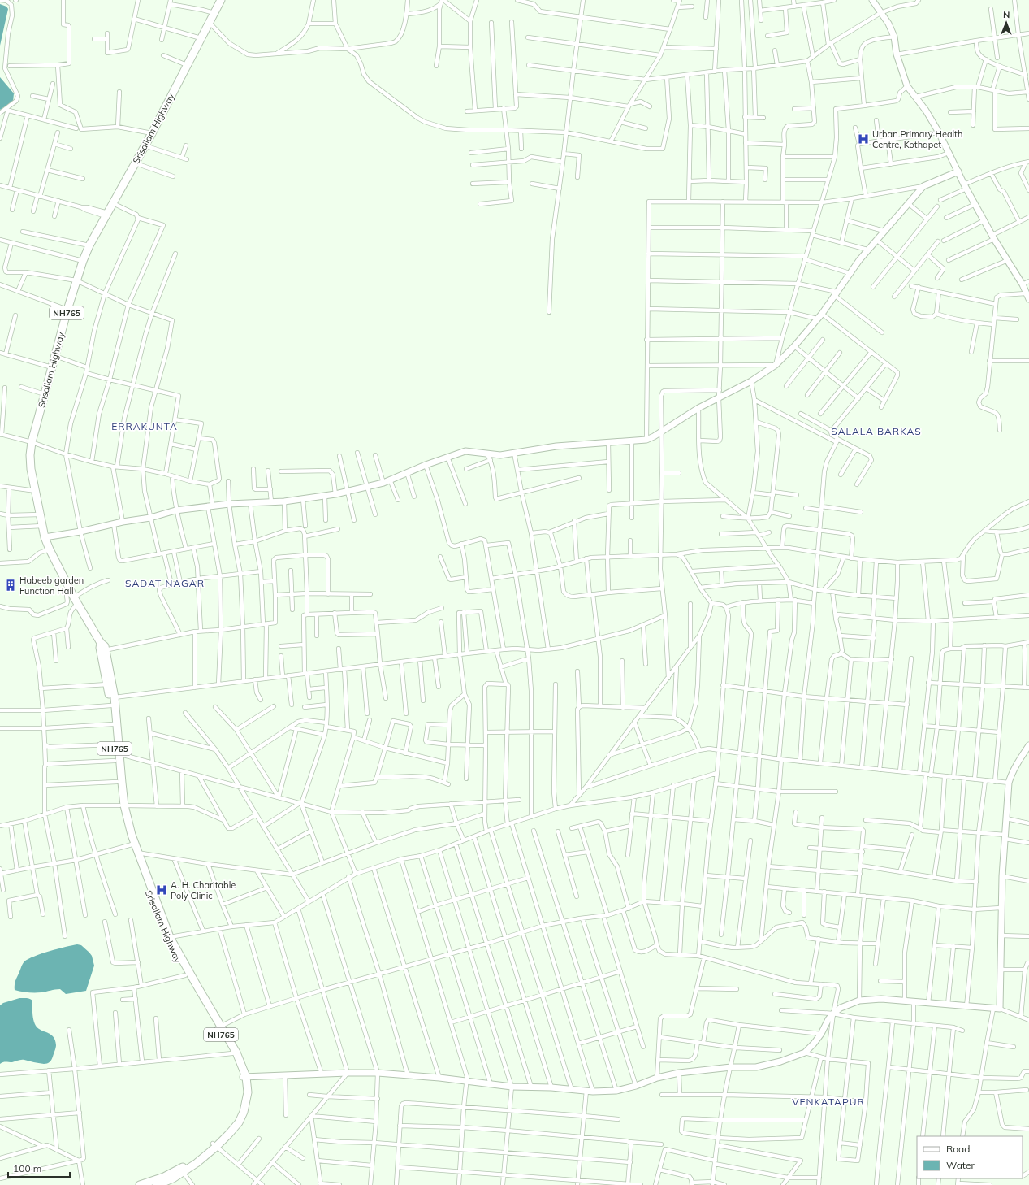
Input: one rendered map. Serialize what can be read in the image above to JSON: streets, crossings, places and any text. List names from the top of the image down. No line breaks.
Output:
{"streets":{"highway":["Srisailam Highway","NH765"]},"districts":["ERRAKUNTA","SALALA BARKAS","SADAT NAGAR","VENKATAPUR"],"places":{"hospital":["Urban Primary Health Centre, Kothapet","A. H. Charitable Poly Clinic"],"building":["Habeeb garden Function Hall"]},"legend":["Road","Water"],"scale_bar":"100 m","north":"top"}
